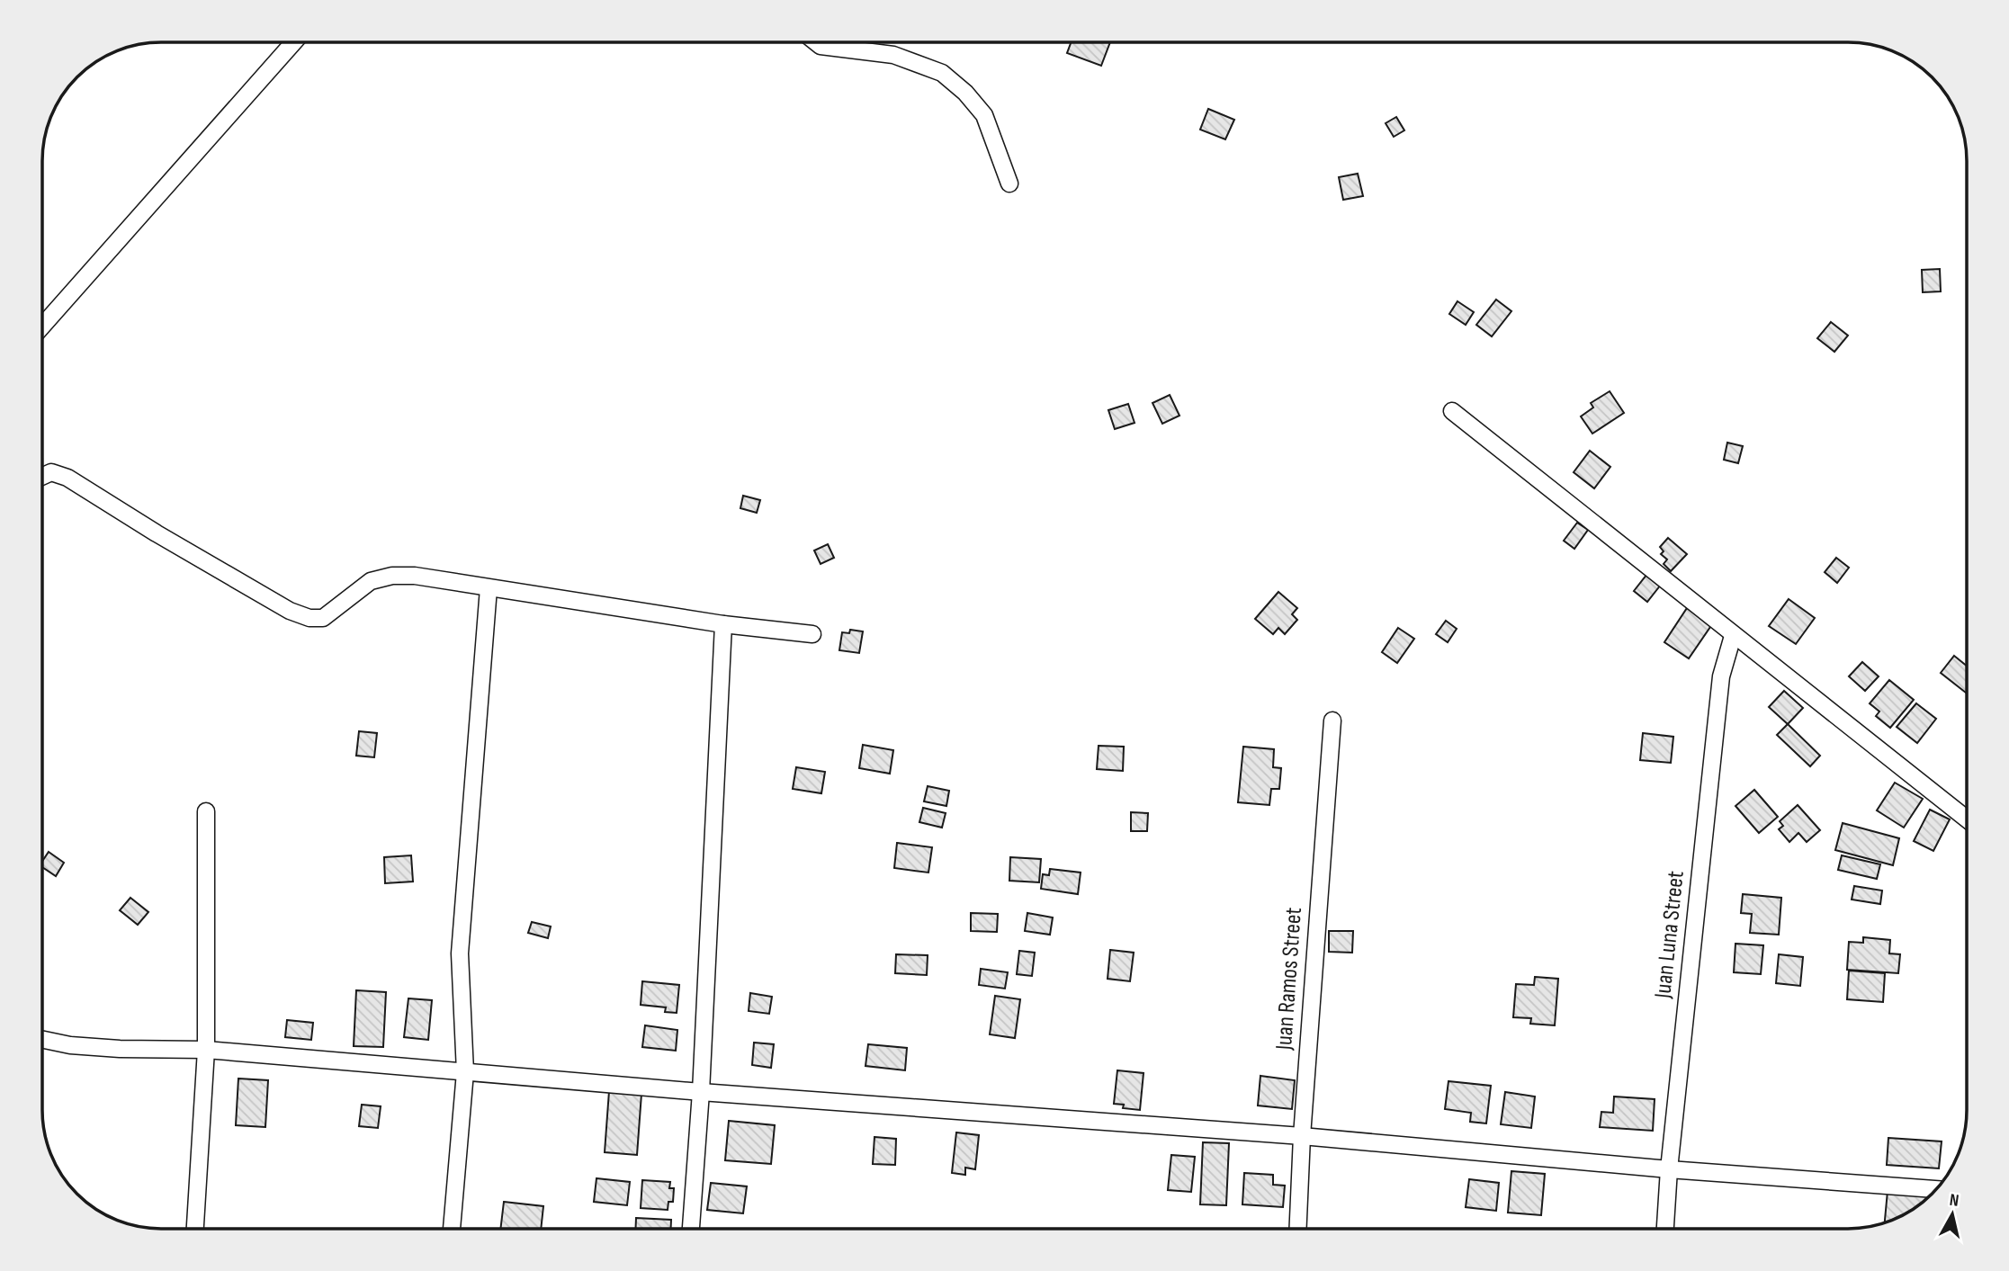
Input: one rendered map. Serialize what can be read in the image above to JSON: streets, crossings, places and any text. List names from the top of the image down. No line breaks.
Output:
{"streets":{"street":["Juan Luna Street","Juan Ramos Street"]},"north":"top"}
